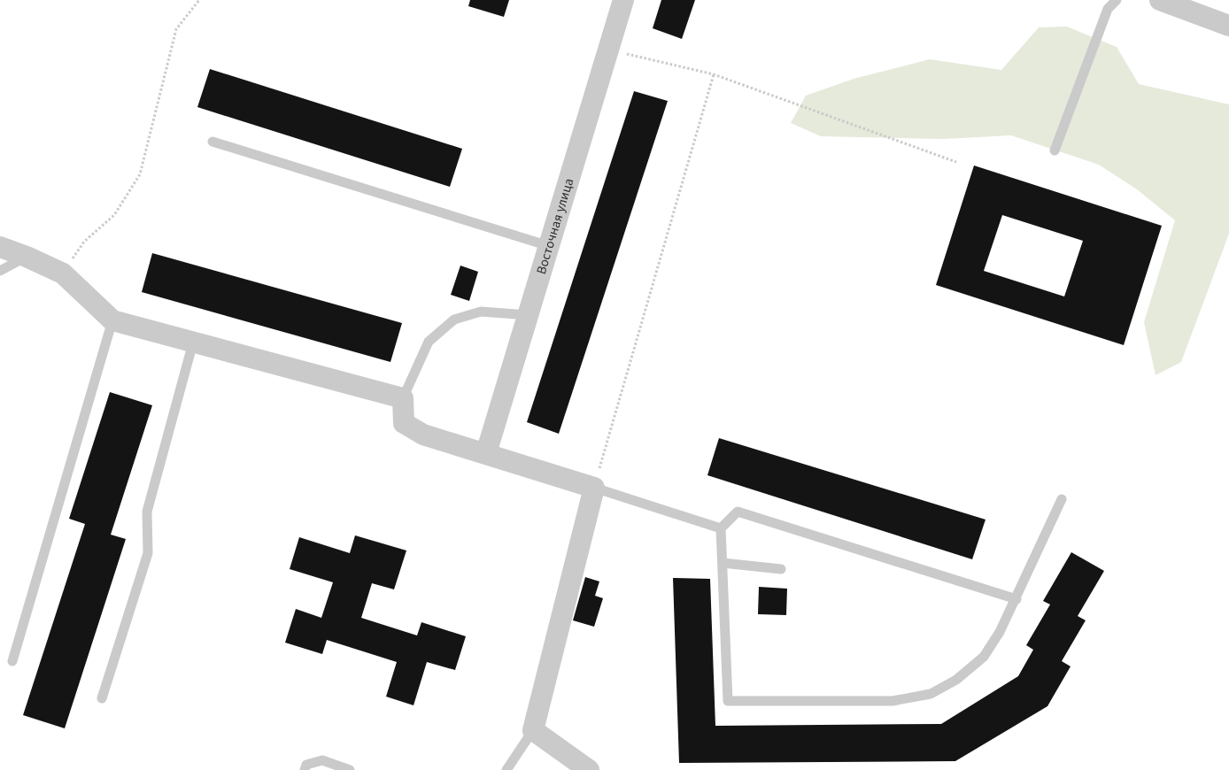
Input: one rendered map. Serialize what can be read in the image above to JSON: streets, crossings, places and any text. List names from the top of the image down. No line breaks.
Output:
{"streets":{"street":["Восточная улица"]}}
